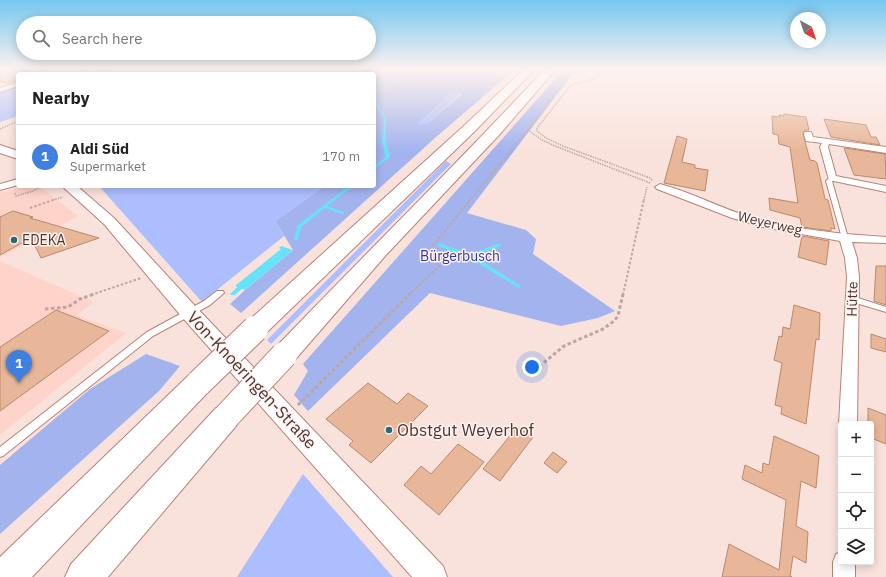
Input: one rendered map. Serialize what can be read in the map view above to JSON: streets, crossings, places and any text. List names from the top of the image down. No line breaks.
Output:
{"streets":{"main road":["Von-Knoeringen-Straße"],"street":["Weyerweg","Hütte"]},"crossings":[["Weyerweg","Hütte"]],"parks":["Bürgerbusch"],"places":["EDEKA","Obstgut Weyerhof"],"north":"bottom right","page":{"search":"Search here","heading":"Nearby","list":[{"mark":"1","name":"Aldi Süd","note":"Supermarket","value":"170 m"}],"pins":"1","map_buttons":["+","−"]}}
